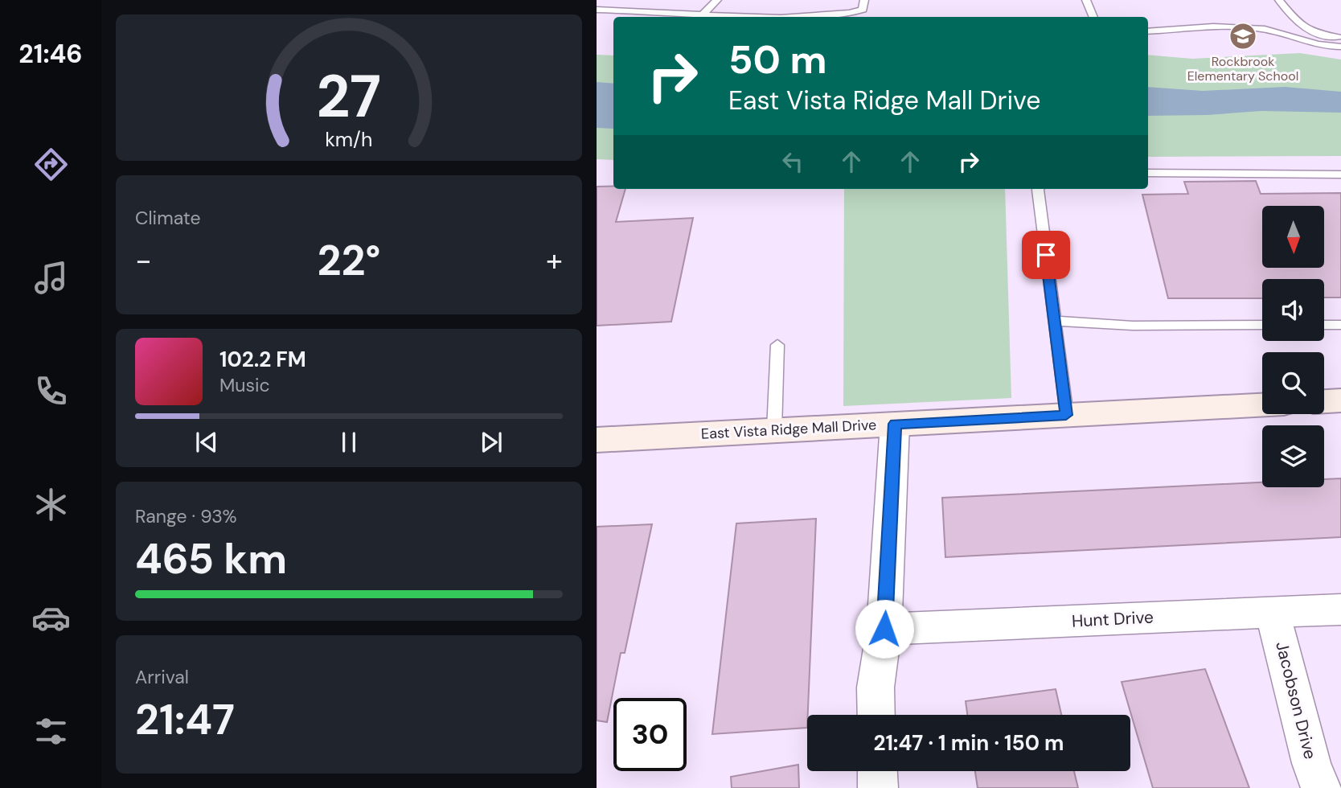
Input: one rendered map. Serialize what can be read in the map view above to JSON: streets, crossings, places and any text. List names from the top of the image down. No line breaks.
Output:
{"streets":{"main road":["East Vista Ridge Mall Drive"],"street":["Hunt Drive","Jacobson Drive"]},"crossings":[["Hunt Drive","Jacobson Drive"]],"places":{"school or university":["Rockbrook Elementary School"]},"north":"bottom","page":{"tabs":"21:46","turn":["50 m","East Vista Ridge Mall Drive"],"tile":["Climate",["Range · 93%","465 km"],["Arrival","21:47"]],"heat":["−","22°","+"],"song":["102.2 FM","Music"],"limit":"30","trip":"21:47 · 1 min · 150 m","gauge":["27","km/h"]}}
